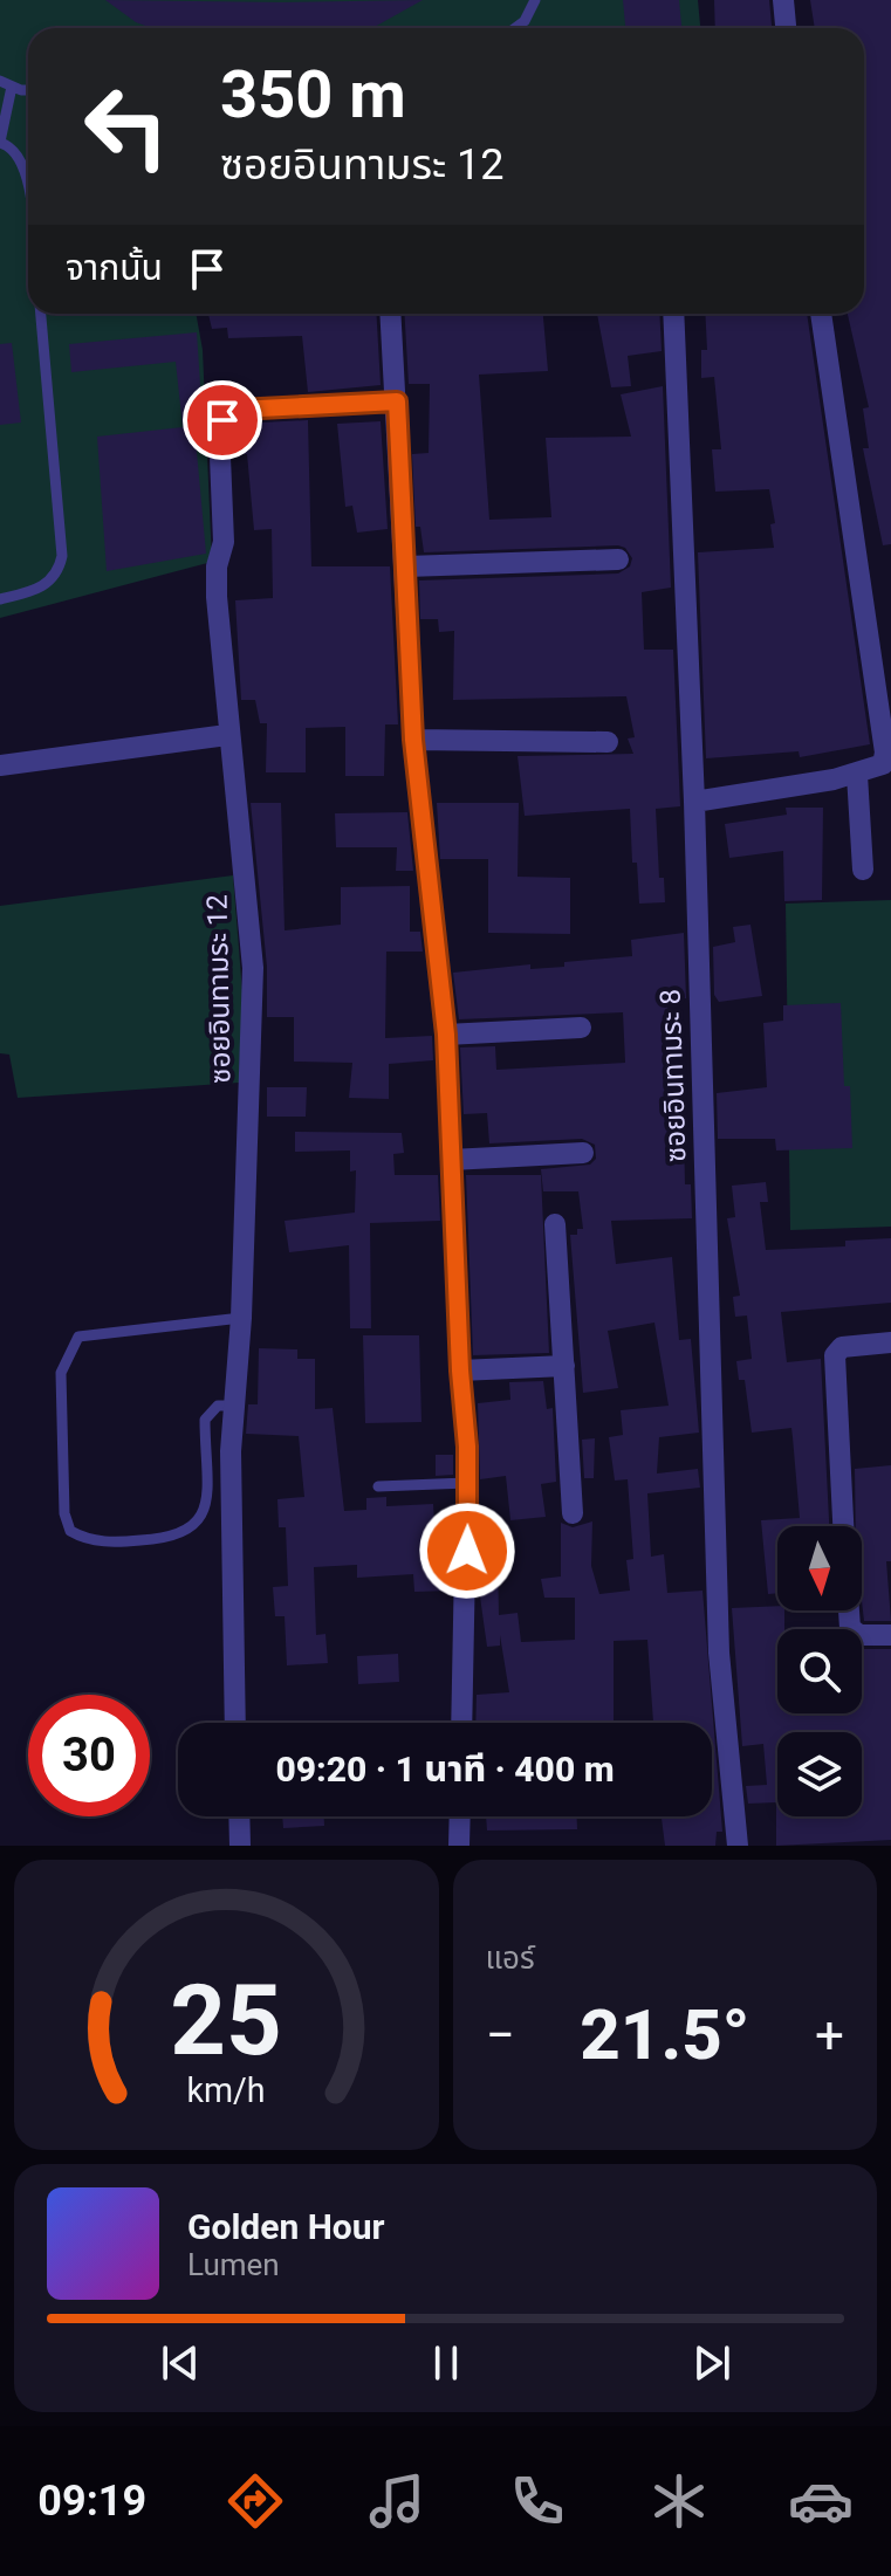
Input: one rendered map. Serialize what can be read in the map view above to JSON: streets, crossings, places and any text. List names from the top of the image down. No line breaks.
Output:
{"streets":{"street":["ซอยอินทามระ 12","ซอยอินทามระ 8"]},"north":"bottom","page":{"turn":["350 m","ซอยอินทามระ 12"],"then":"จากนั้น","limit":"30","trip":"09:20 · 1 นาที · 400 m","tile":"แอร์","heat":["−","21.5°","+"],"song":["Golden Hour","Lumen"],"tabs":"09:19","gauge":["25","km/h"]}}
